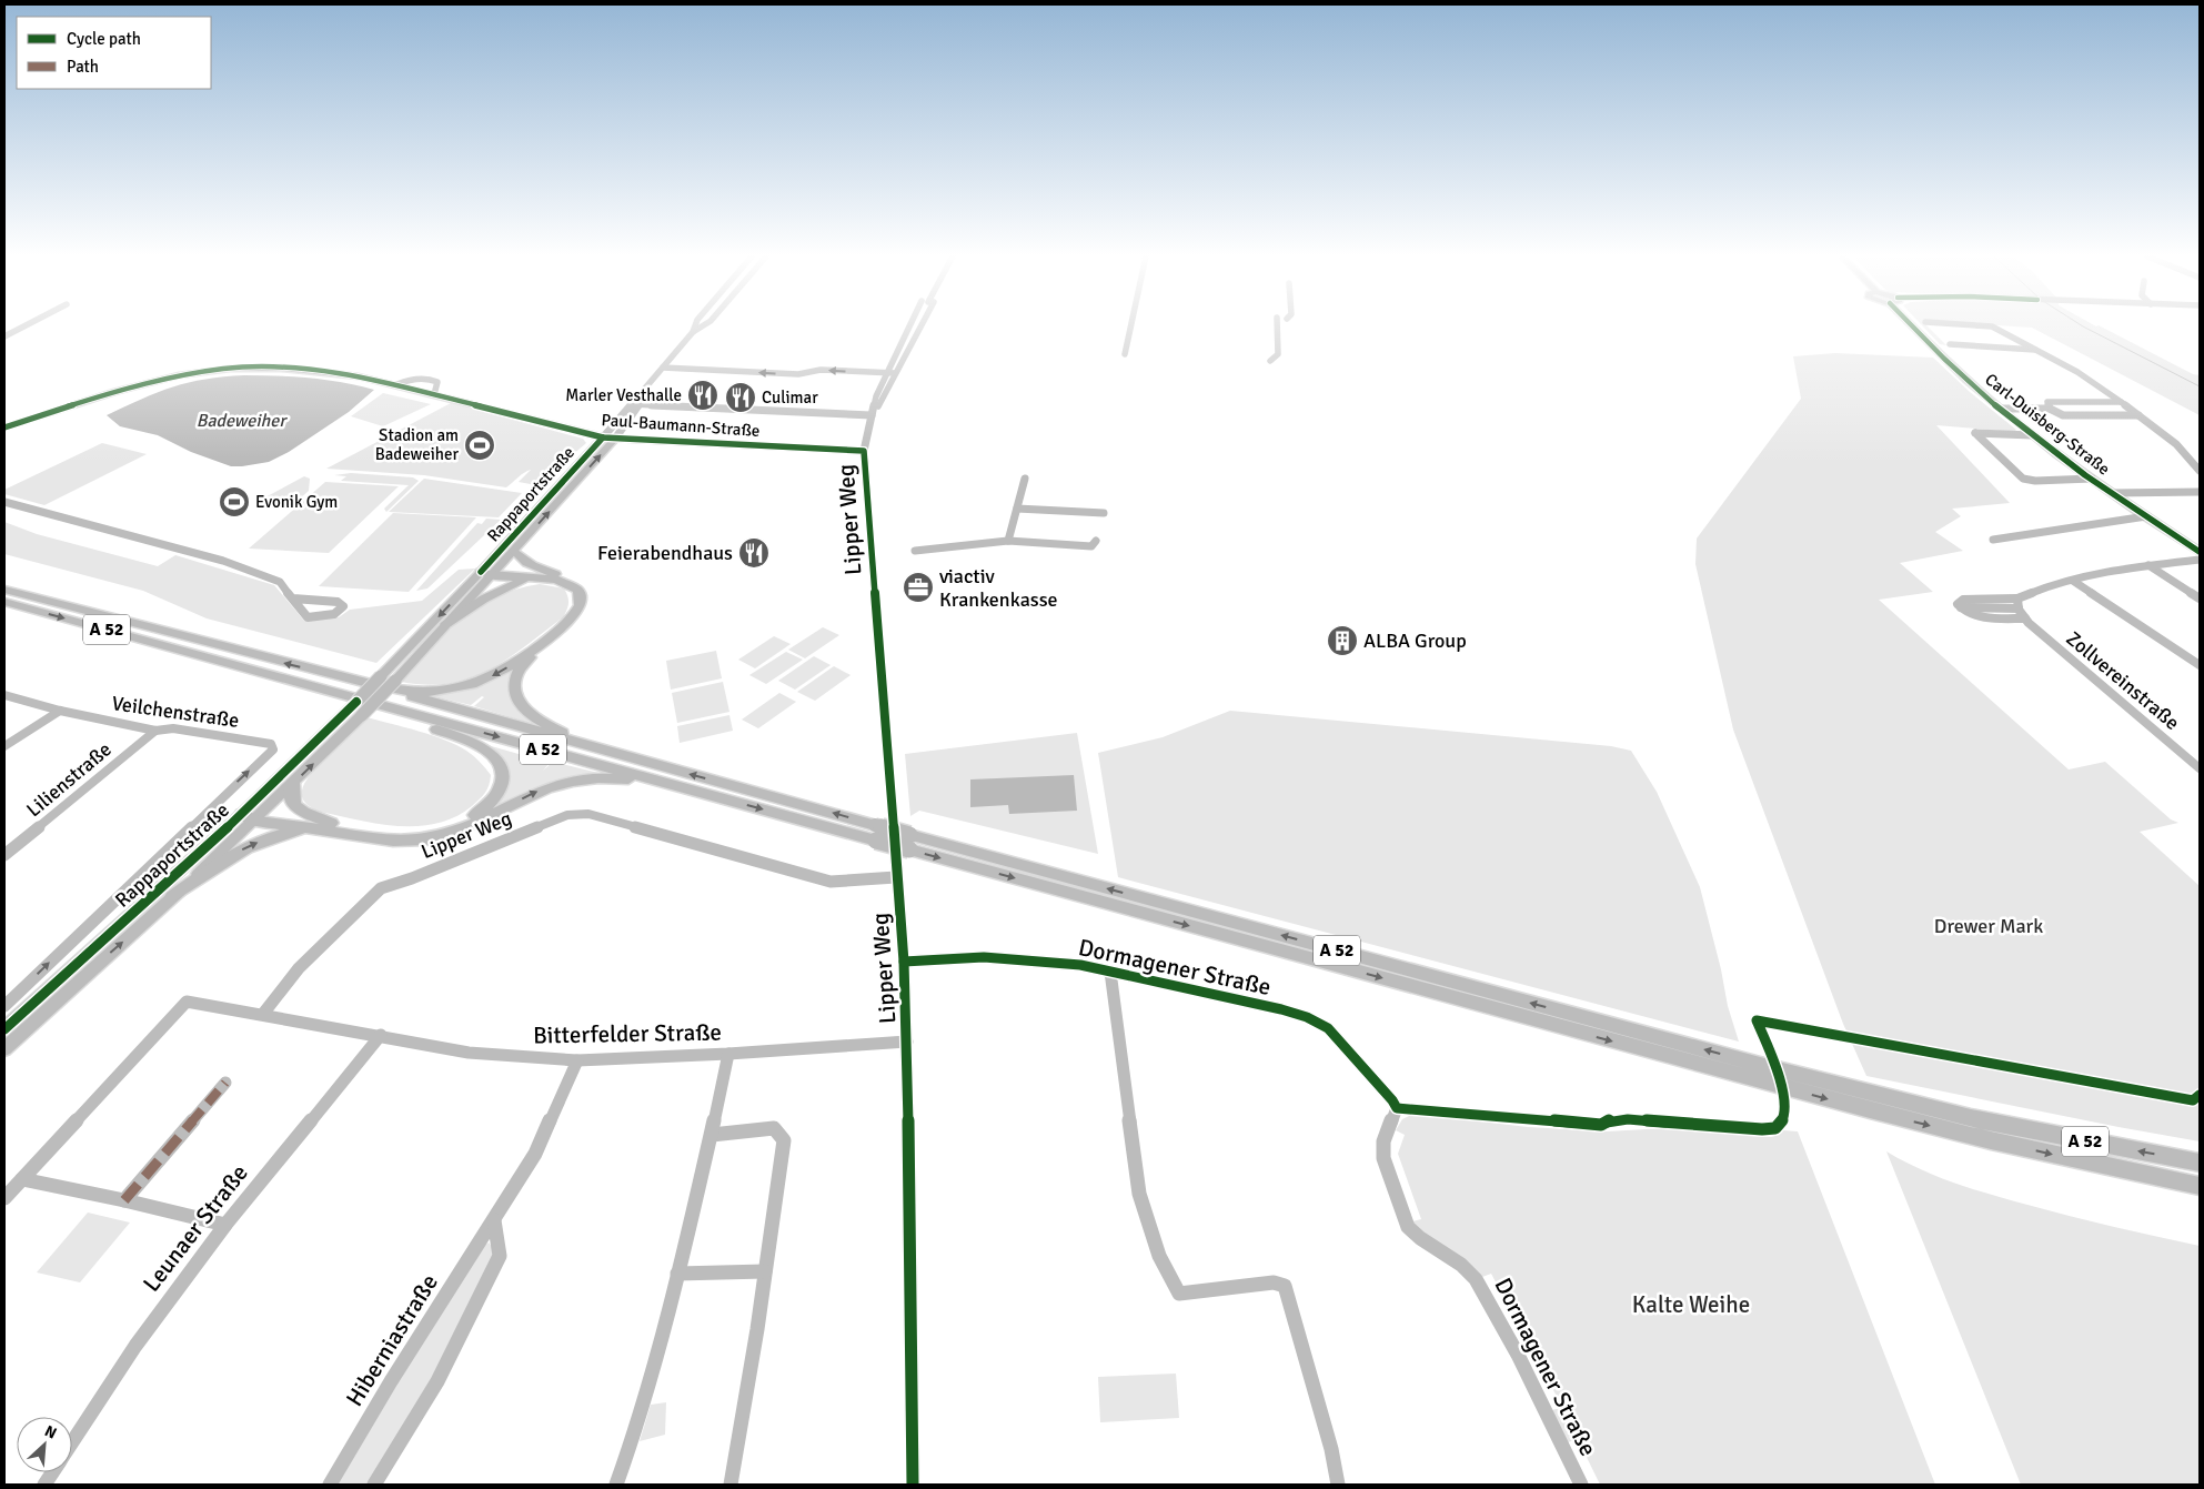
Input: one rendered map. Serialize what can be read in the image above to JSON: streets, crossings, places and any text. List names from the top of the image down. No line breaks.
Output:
{"streets":{"highway":["A 52"],"main road":["Carl-Duisberg-Straße","Paul-Baumann-Straße","Rappaportstraße"],"street":["Lipper Weg","Zollvereinstraße","Veilchenstraße","Lilienstraße","Dormagener Straße","Bitterfelder Straße","Leunaer Straße","Hiberniastraße"]},"crossings":[["Paul-Baumann-Straße","Rappaportstraße"],["Paul-Baumann-Straße","Lipper Weg"],["Rappaportstraße","Veilchenstraße"],["Lipper Weg","Dormagener Straße"],["Lipper Weg","Bitterfelder Straße"],["Veilchenstraße","Lilienstraße"],["Bitterfelder Straße","Leunaer Straße"],["Bitterfelder Straße","Hiberniastraße"]],"water":["Badeweiher"],"parks":["Drewer Mark","Kalte Weihe"],"places":{"restaurant":["Marler Vesthalle","Culimar","Feierabendhaus"],"sports":["Stadion am Badeweiher","Evonik Gym"],"office":["viactiv Krankenkasse"],"building":["ALBA Group"]},"legend":["Cycle path","Path"],"north":"top right"}
